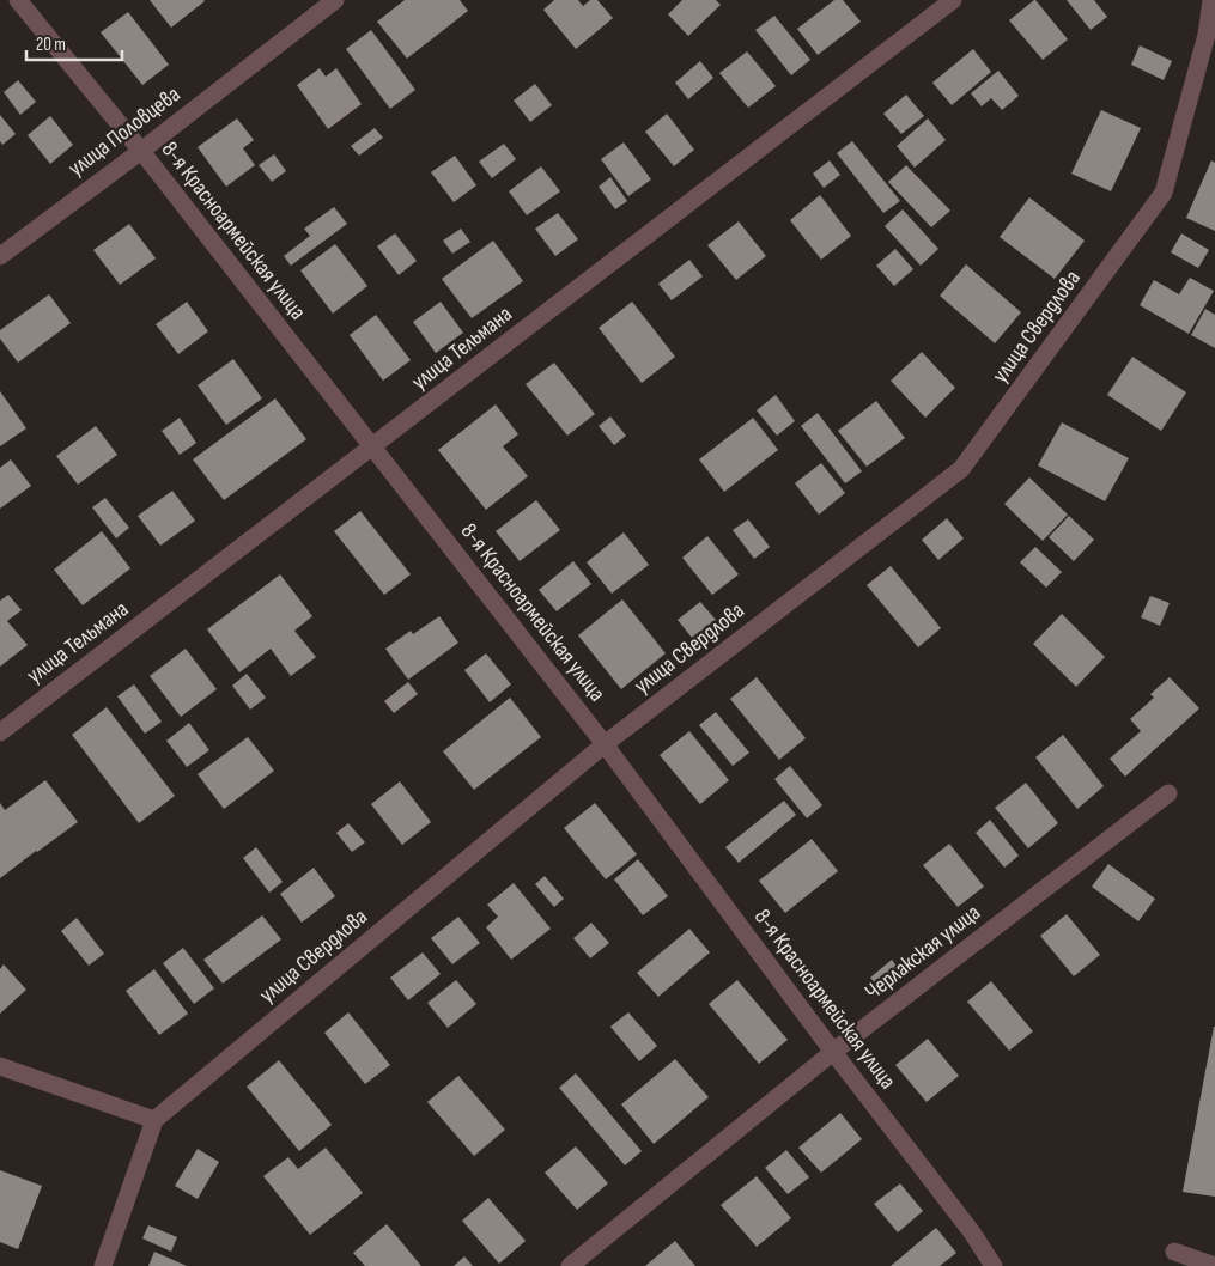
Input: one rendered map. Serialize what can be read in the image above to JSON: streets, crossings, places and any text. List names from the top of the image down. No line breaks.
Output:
{"streets":{"street":["улица Половцева","8-я Красноармейская улица","улица Свердлова","улица Тельмана","Черлакская улица"]},"crossings":[["улица Половцева","8-я Красноармейская улица"],["8-я Красноармейская улица","улица Свердлова"],["8-я Красноармейская улица","улица Тельмана"],["8-я Красноармейская улица","Черлакская улица"]],"scale_bar":"20 m"}
